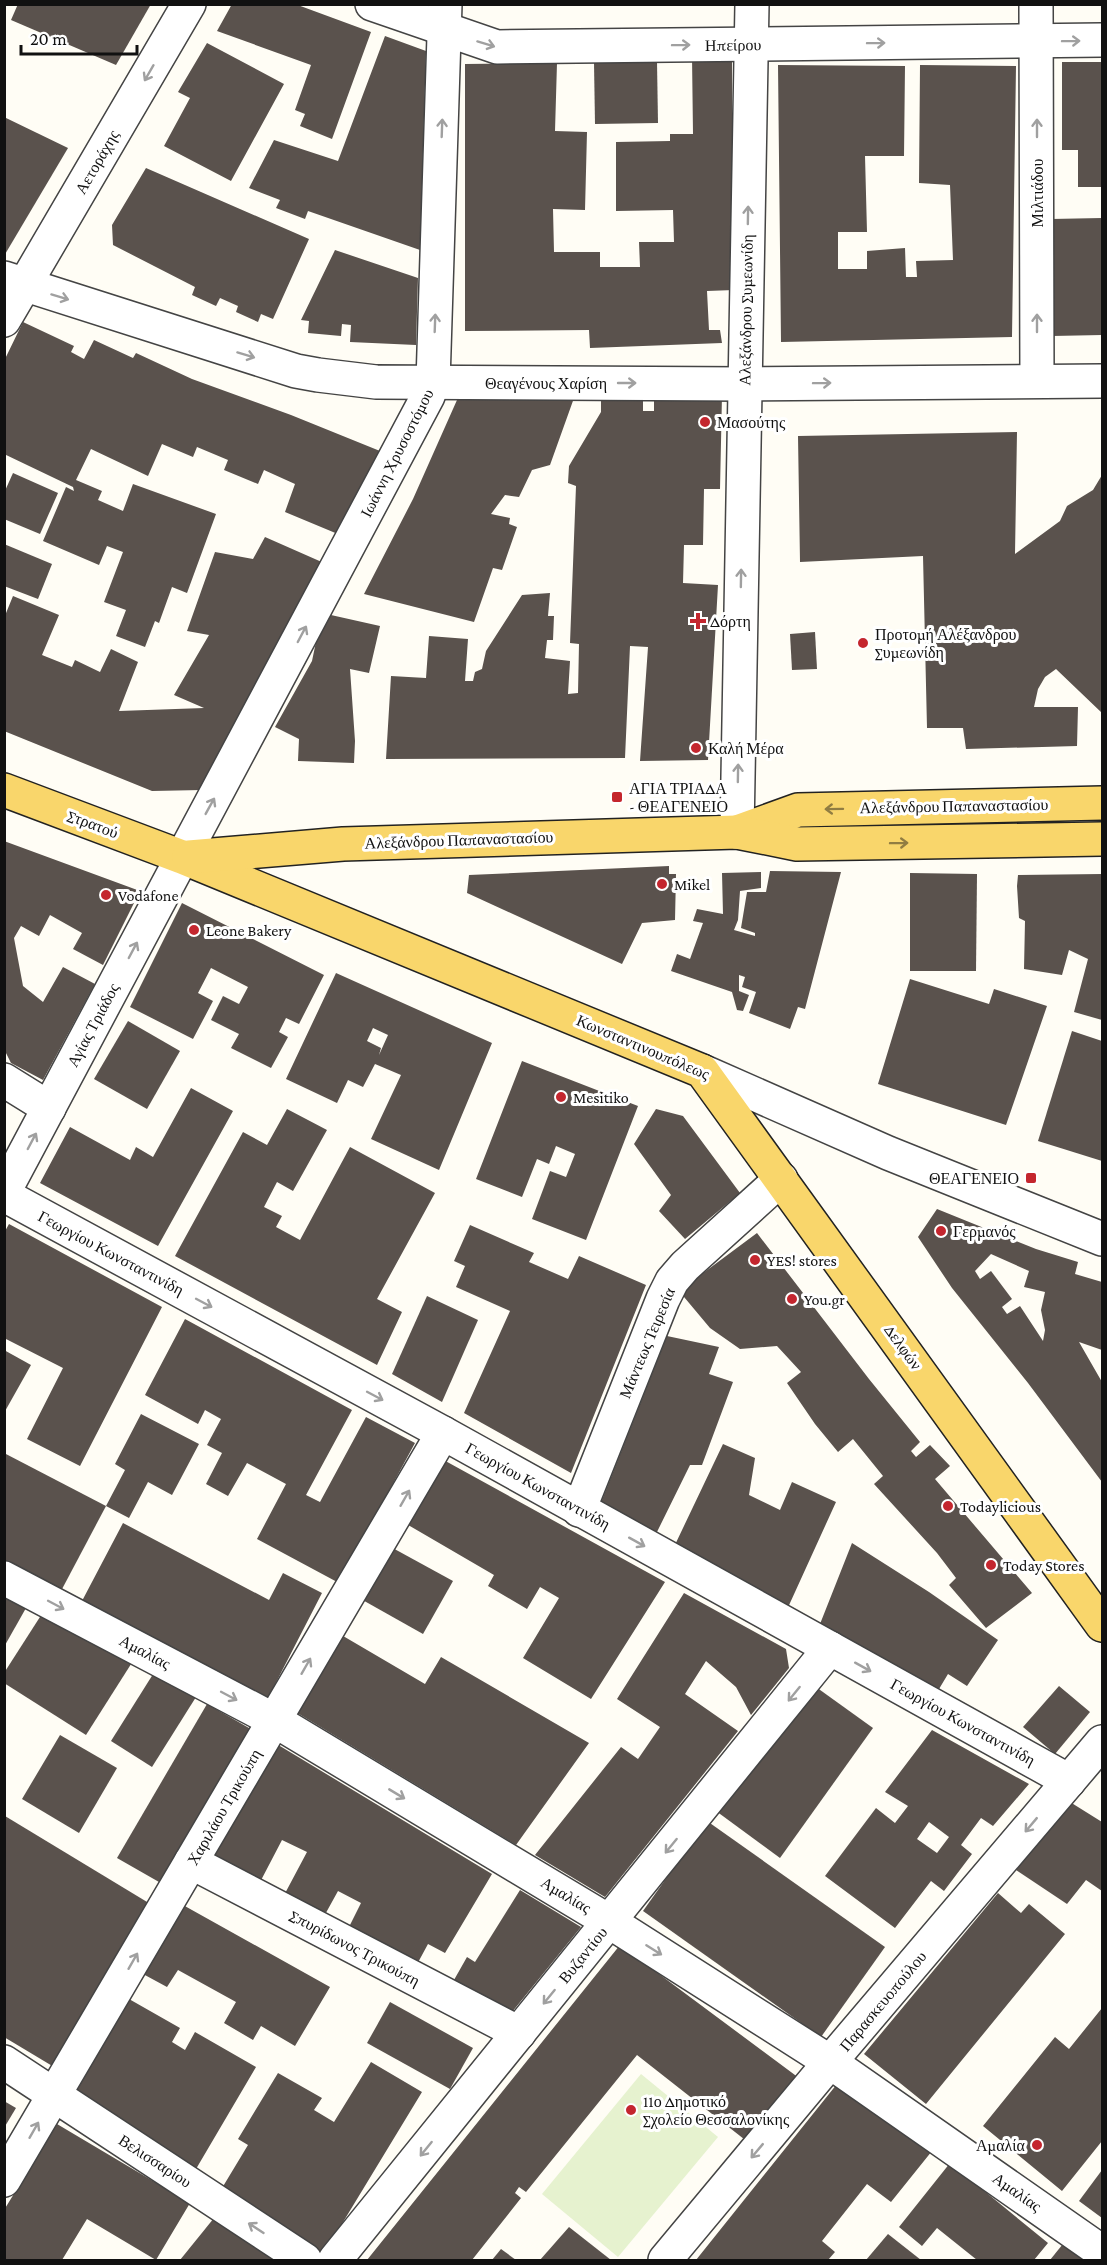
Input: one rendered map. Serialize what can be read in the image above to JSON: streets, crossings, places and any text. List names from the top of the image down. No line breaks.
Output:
{"streets":{"main road":["Αλεξάνδρου Παπαναστασίου","Στρατού","Κωνσταντινουπόλεως","Δελφών"],"street":["Ηπείρου","Αετοράχης","Μιλτιάδου","Αλεξάνδρου Συμεωνίδη","Θεαγένους Χαρίση","Ιωάννη Χρυσοστόμου","Αγίας Τριάδος","Γεωργίου Κωνσταντινίδη","Μάντεως Τειρεσία","Αμαλίας","Χαριλάου Τρικούπη","Σπυρίδωνος Τρικούπη","Βυζαντίου","Παρασκευοπούλου","Βελισσαρίου"]},"crossings":[["Ηπείρου","Μιλτιάδου"],["Ηπείρου","Αλεξάνδρου Συμεωνίδη"],["Ηπείρου","Ιωάννη Χρυσοστόμου"],["Αετοράχης","Θεαγένους Χαρίση"],["Μιλτιάδου","Θεαγένους Χαρίση"],["Αλεξάνδρου Συμεωνίδη","Θεαγένους Χαρίση"],["Αλεξάνδρου Συμεωνίδη","Αλεξάνδρου Παπαναστασίου"],["Θεαγένους Χαρίση","Ιωάννη Χρυσοστόμου"],["Ιωάννη Χρυσοστόμου","Αλεξάνδρου Παπαναστασίου"],["Ιωάννη Χρυσοστόμου","Στρατού"],["Ιωάννη Χρυσοστόμου","Αγίας Τριάδος"],["Ιωάννη Χρυσοστόμου","Κωνσταντινουπόλεως"],["Αλεξάνδρου Παπαναστασίου","Στρατού"],["Αλεξάνδρου Παπαναστασίου","Αγίας Τριάδος"],["Αλεξάνδρου Παπαναστασίου","Κωνσταντινουπόλεως"],["Στρατού","Αγίας Τριάδος"],["Στρατού","Κωνσταντινουπόλεως"],["Αγίας Τριάδος","Κωνσταντινουπόλεως"],["Αγίας Τριάδος","Γεωργίου Κωνσταντινίδη"],["Κωνσταντινουπόλεως","Δελφών"],["Γεωργίου Κωνσταντινίδη","Μάντεως Τειρεσία"],["Γεωργίου Κωνσταντινίδη","Χαριλάου Τρικούπη"],["Γεωργίου Κωνσταντινίδη","Βυζαντίου"],["Γεωργίου Κωνσταντινίδη","Παρασκευοπούλου"],["Μάντεως Τειρεσία","Δελφών"],["Αμαλίας","Χαριλάου Τρικούπη"],["Αμαλίας","Βυζαντίου"],["Αμαλίας","Παρασκευοπούλου"],["Χαριλάου Τρικούπη","Σπυρίδωνος Τρικούπη"],["Χαριλάου Τρικούπη","Βελισσαρίου"],["Σπυρίδωνος Τρικούπη","Βυζαντίου"]],"one_way":["Ηπείρου","Αετοράχης","Μιλτιάδου","Αλεξάνδρου Συμεωνίδη","Θεαγένους Χαρίση","Ιωάννη Χρυσοστόμου","Αγίας Τριάδος","Γεωργίου Κωνσταντινίδη","Αμαλίας","Χαριλάου Τρικούπη","Βυζαντίου","Παρασκευοπούλου","Βελισσαρίου"],"places":{"other":["Μασούτης","Προτομή Αλέξανδρου Συμεωνίδη","Καλή Μέρα","Mikel","Vodafone","Leone Bakery","Mesitiko","Γερμανός","YES! stores","You.gr","Todaylicious","Today Stores","11ο Δημοτικό Σχολείο Θεσσαλονίκης","Αμαλία"],"health":["Δόρτη"],"transit":["ΑΓΙΑ ΤΡΙΑΔΑ - ΘΕΑΓΕΝΕΙΟ","ΘΕΑΓΕΝΕΙΟ"]},"scale_bar":"20 m"}
